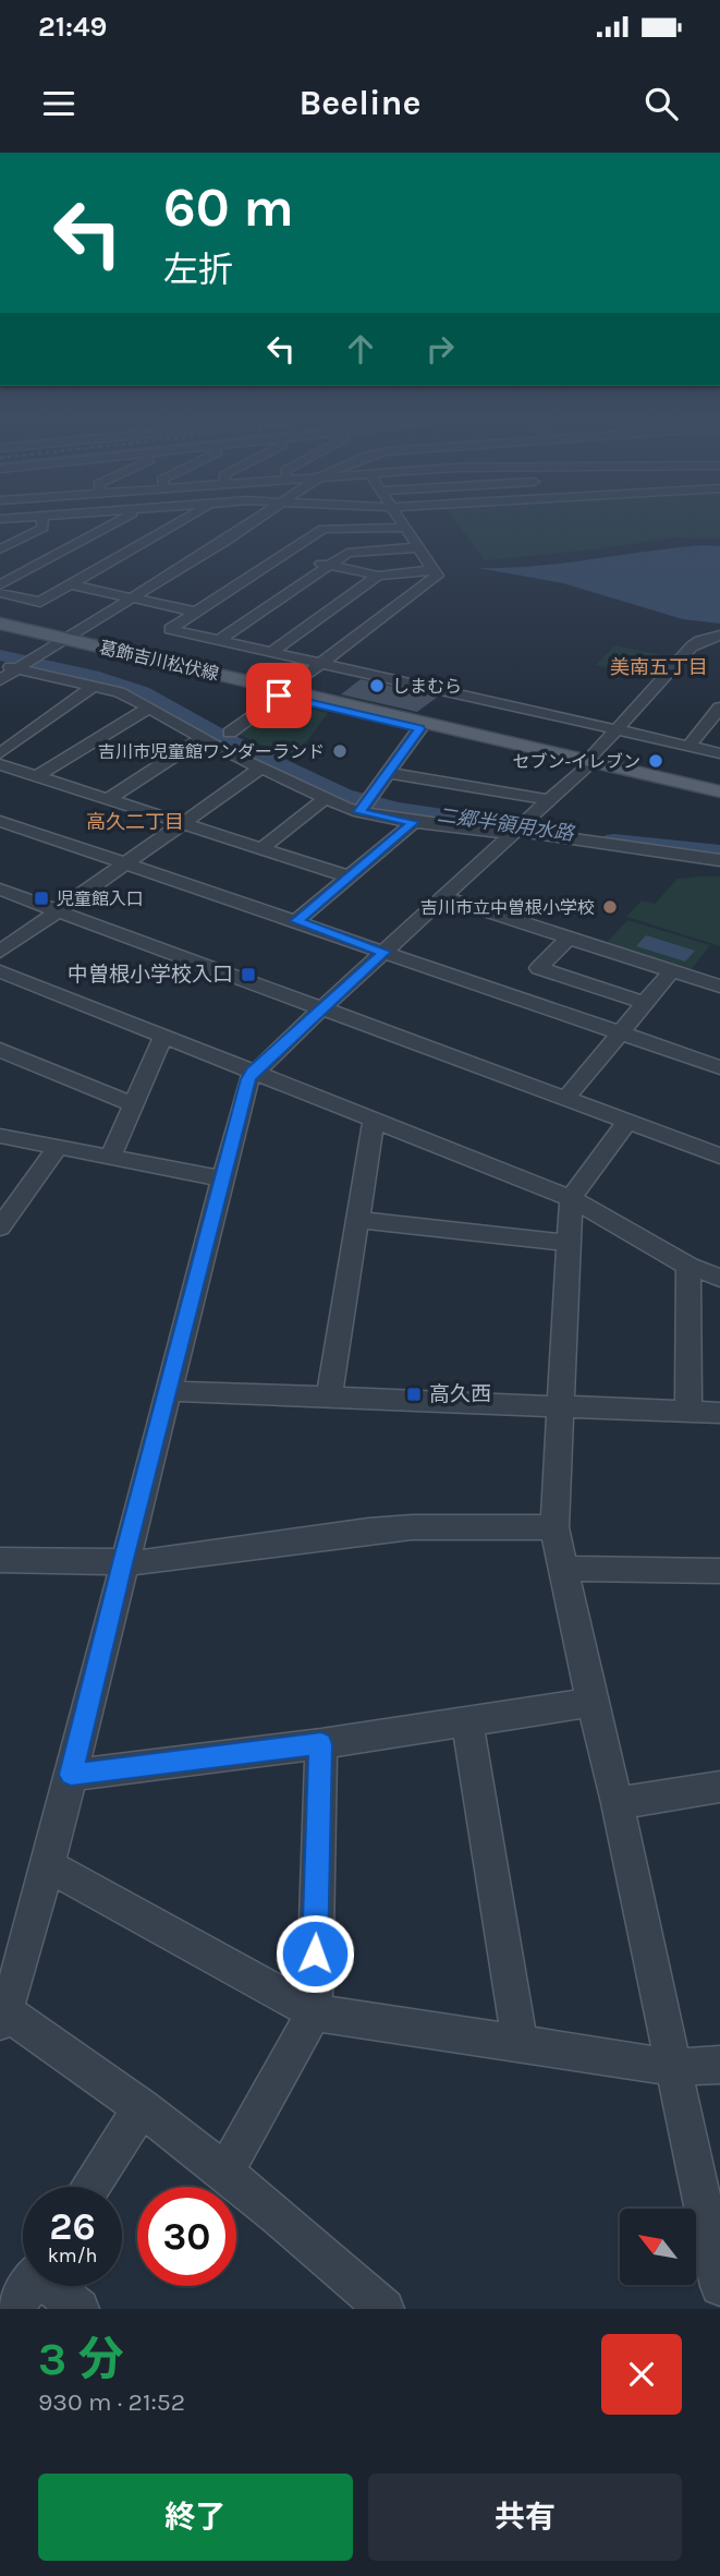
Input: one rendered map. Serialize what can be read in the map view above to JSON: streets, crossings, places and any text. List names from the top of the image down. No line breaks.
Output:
{"streets":{"main road":["葛飾吉川松伏線"]},"districts":["美南五丁目","高久二丁目"],"water":["二郷半領用水路"],"places":{"other":["しまむら","吉川市児童館ワンダーランド","セブン-イレブン","吉川市立中曽根小学校"],"transit":["児童館入口","中曽根小学校入口","高久西"]},"north":"top left","page":{"status":"21:49","header":"Beeline","turn":["60 m","左折"],"speed":"26 km/h","limit":"30","heading":["3 分","930 m · 21:52"],"buttons":["終了","共有"]}}
